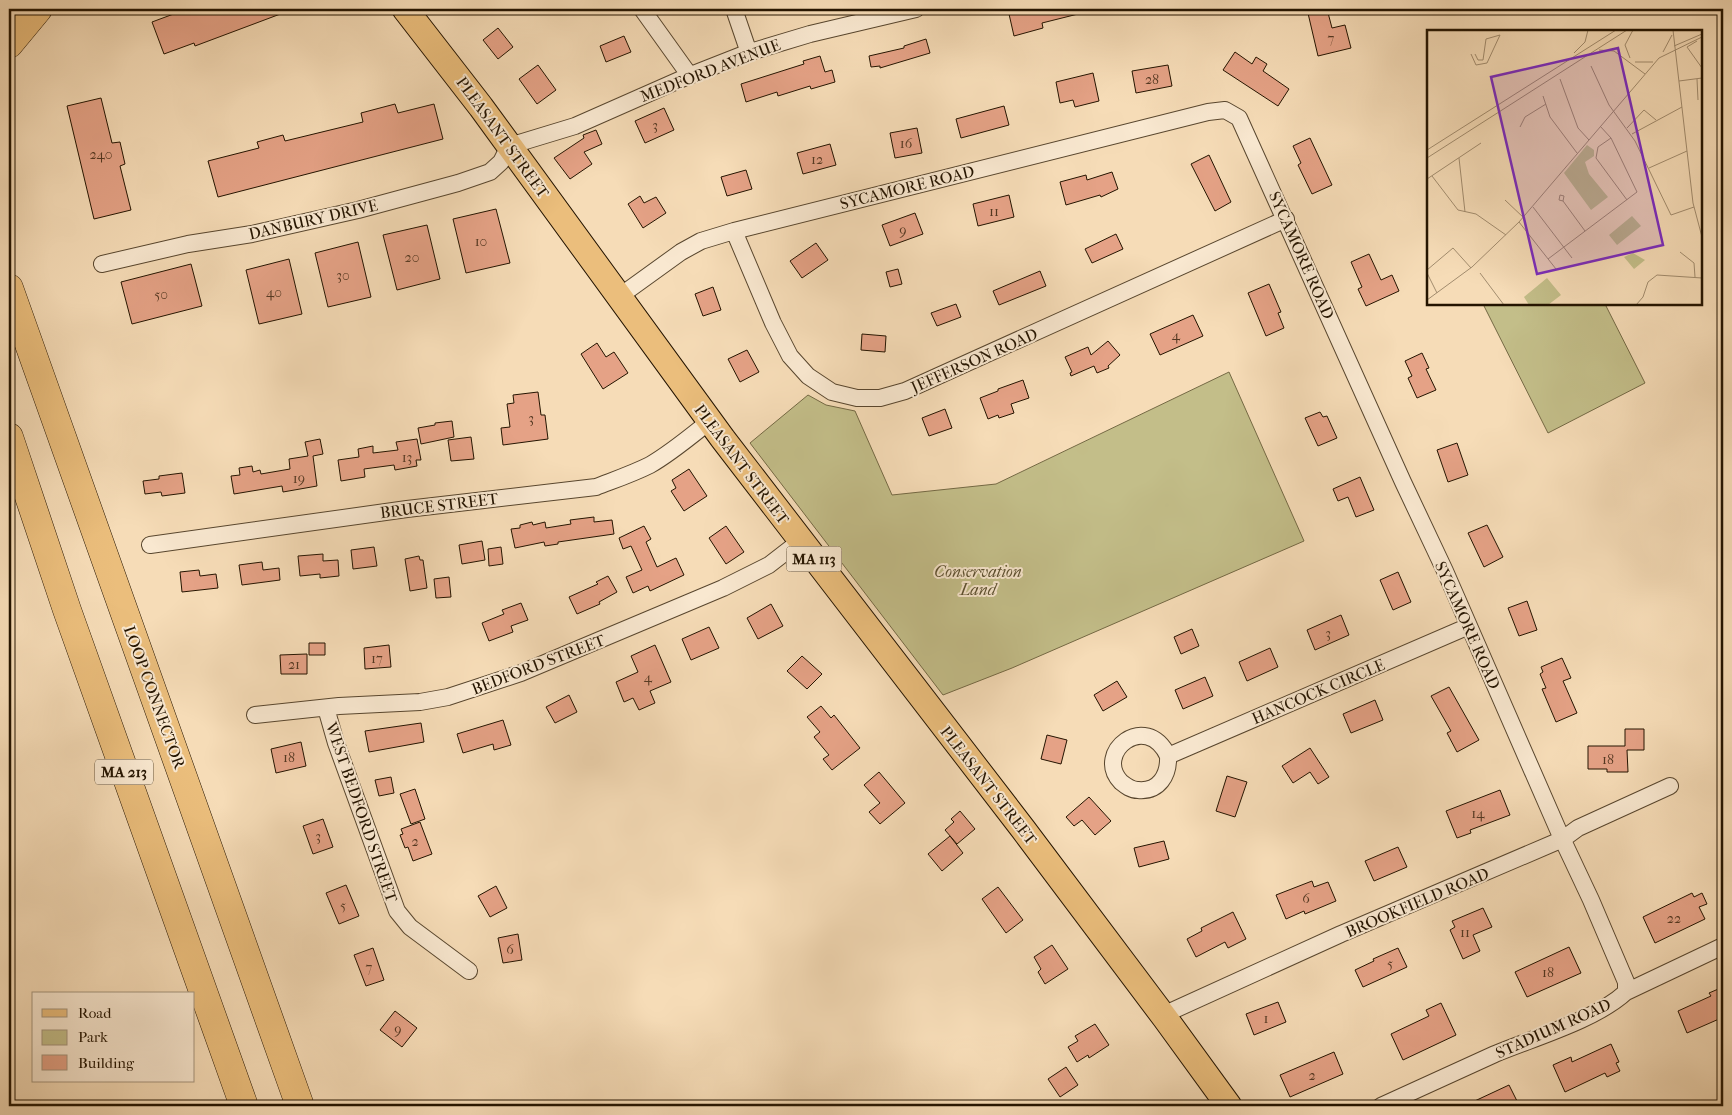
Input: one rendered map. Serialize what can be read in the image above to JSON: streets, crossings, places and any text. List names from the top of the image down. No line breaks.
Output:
{"streets":{"highway":["LOOP CONNECTOR","MA 213"],"main road":["PLEASANT STREET","MA 113"],"street":["MEDFORD AVENUE","SYCAMORE ROAD","DANBURY DRIVE","JEFFERSON ROAD","BRUCE STREET","BEDFORD STREET","HANCOCK CIRCLE","WEST BEDFORD STREET","BROOKFIELD ROAD","STADIUM ROAD"]},"crossings":[["MEDFORD AVENUE","PLEASANT STREET"],["MEDFORD AVENUE","DANBURY DRIVE"],["PLEASANT STREET","SYCAMORE ROAD"],["PLEASANT STREET","DANBURY DRIVE"],["PLEASANT STREET","BRUCE STREET"],["PLEASANT STREET","BEDFORD STREET"],["PLEASANT STREET","BROOKFIELD ROAD"],["SYCAMORE ROAD","JEFFERSON ROAD"],["SYCAMORE ROAD","HANCOCK CIRCLE"],["SYCAMORE ROAD","BROOKFIELD ROAD"],["SYCAMORE ROAD","STADIUM ROAD"],["BEDFORD STREET","WEST BEDFORD STREET"]],"parks":["Conservation Land"],"house_numbers":["7","28","3","16","240","12","11","9","10","20","30","40","50","4","3","13","19","3","17","21","4","18","18","14","3","2","6","5","22","11","6","5","7","18","1","9","2"],"legend":["Road","Park","Building"]}
